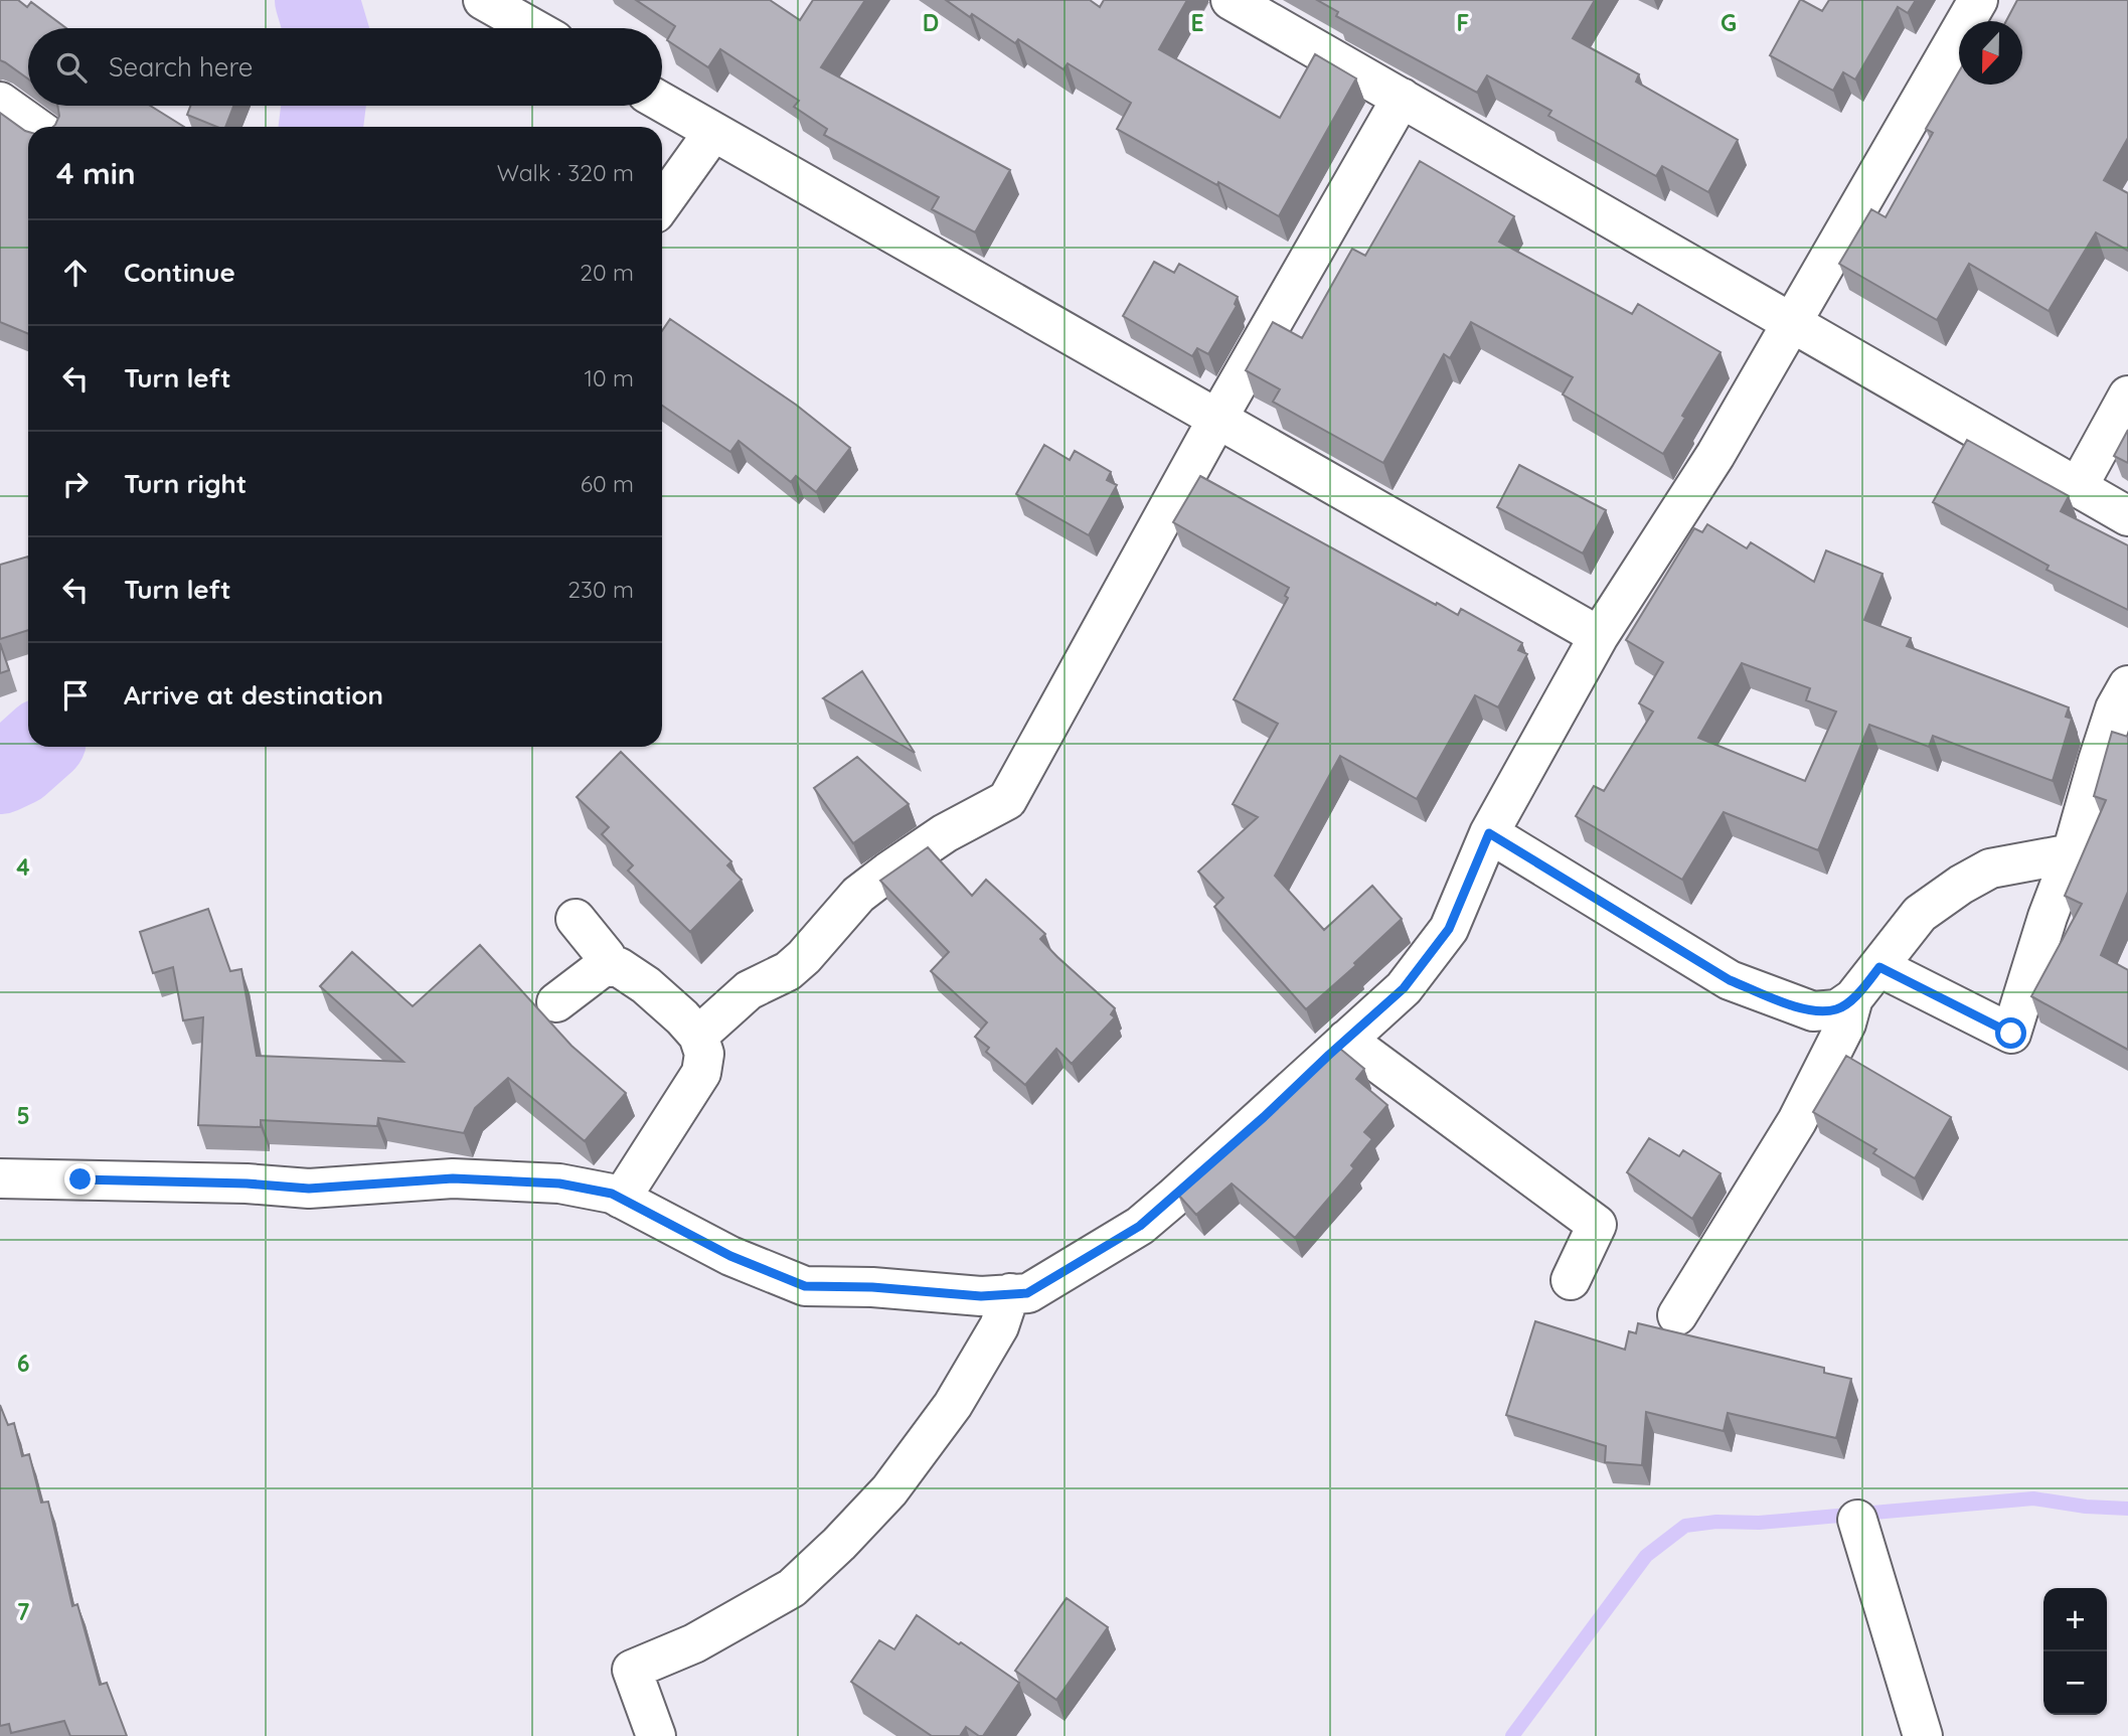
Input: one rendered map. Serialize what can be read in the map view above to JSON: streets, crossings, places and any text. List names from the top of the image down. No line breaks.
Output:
{"north":"bottom","page":{"search":"Search here","heading":["4 min","Walk · 320 m"],"list":[["Continue","20 m"],["Turn left","10 m"],["Turn right","60 m"],["Turn left","230 m"],"Arrive at destination"],"map_buttons":["+","−"]},"grid":{"columns":["D","E","F","G"],"rows":["4","5","6","7"]}}
